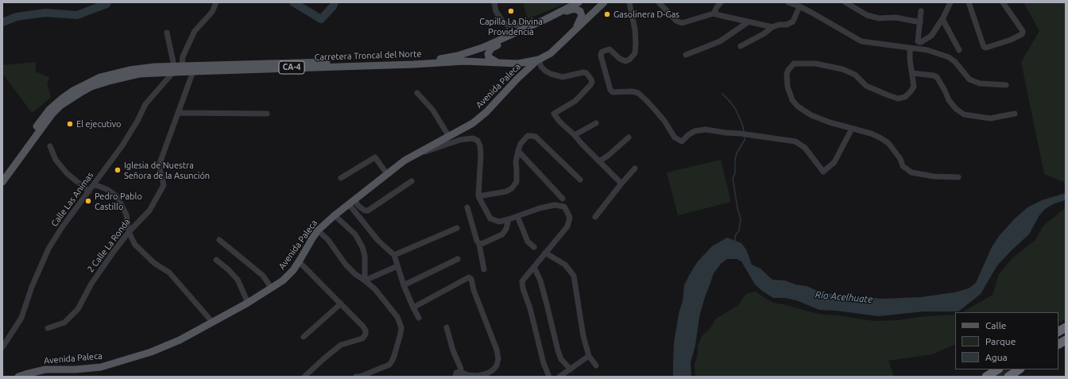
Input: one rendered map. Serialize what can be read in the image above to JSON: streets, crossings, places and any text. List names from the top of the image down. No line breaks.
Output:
{"streets":{"main road":["Carretera Troncal del Norte","CA-4","Avenida Paleca"],"street":["Calle Las Animas","2 Calle La Ronda"]},"crossings":[["Carretera Troncal del Norte","Avenida Paleca"],["Carretera Troncal del Norte","Calle Las Animas"],["Carretera Troncal del Norte","2 Calle La Ronda"]],"water":["Río Acelhuate"],"places":["Capilla La Divina Providencia","Gasolinera D-Gas","El ejecutivo","Iglesia de Nuestra Señora de la Asunción","Pedro Pablo Castillo"],"legend":["Calle","Parque","Agua"]}
